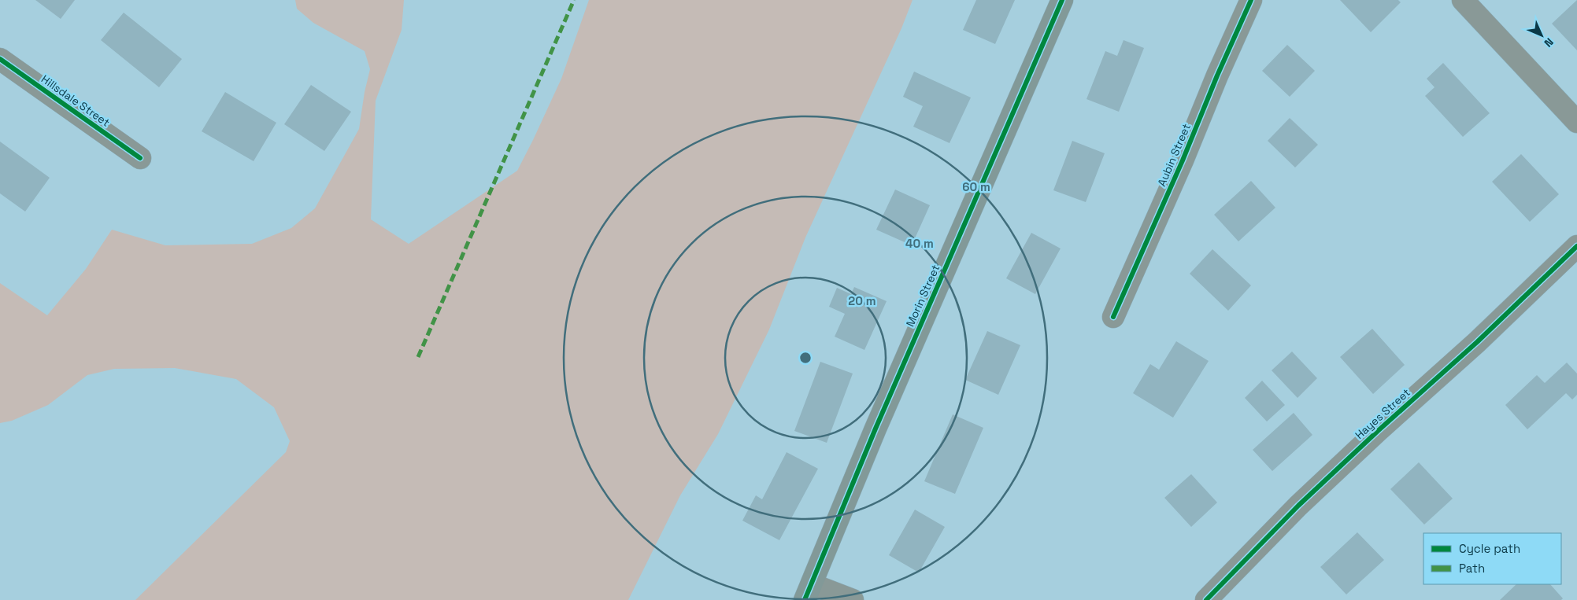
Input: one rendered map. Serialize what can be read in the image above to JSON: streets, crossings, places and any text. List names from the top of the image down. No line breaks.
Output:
{"streets":{"street":["Hillsdale Street","Aubin Street","Morin Street","Hayes Street"]},"legend":["Cycle path","Path"],"north":"bottom right","rings":["60 m","40 m","20 m"]}
